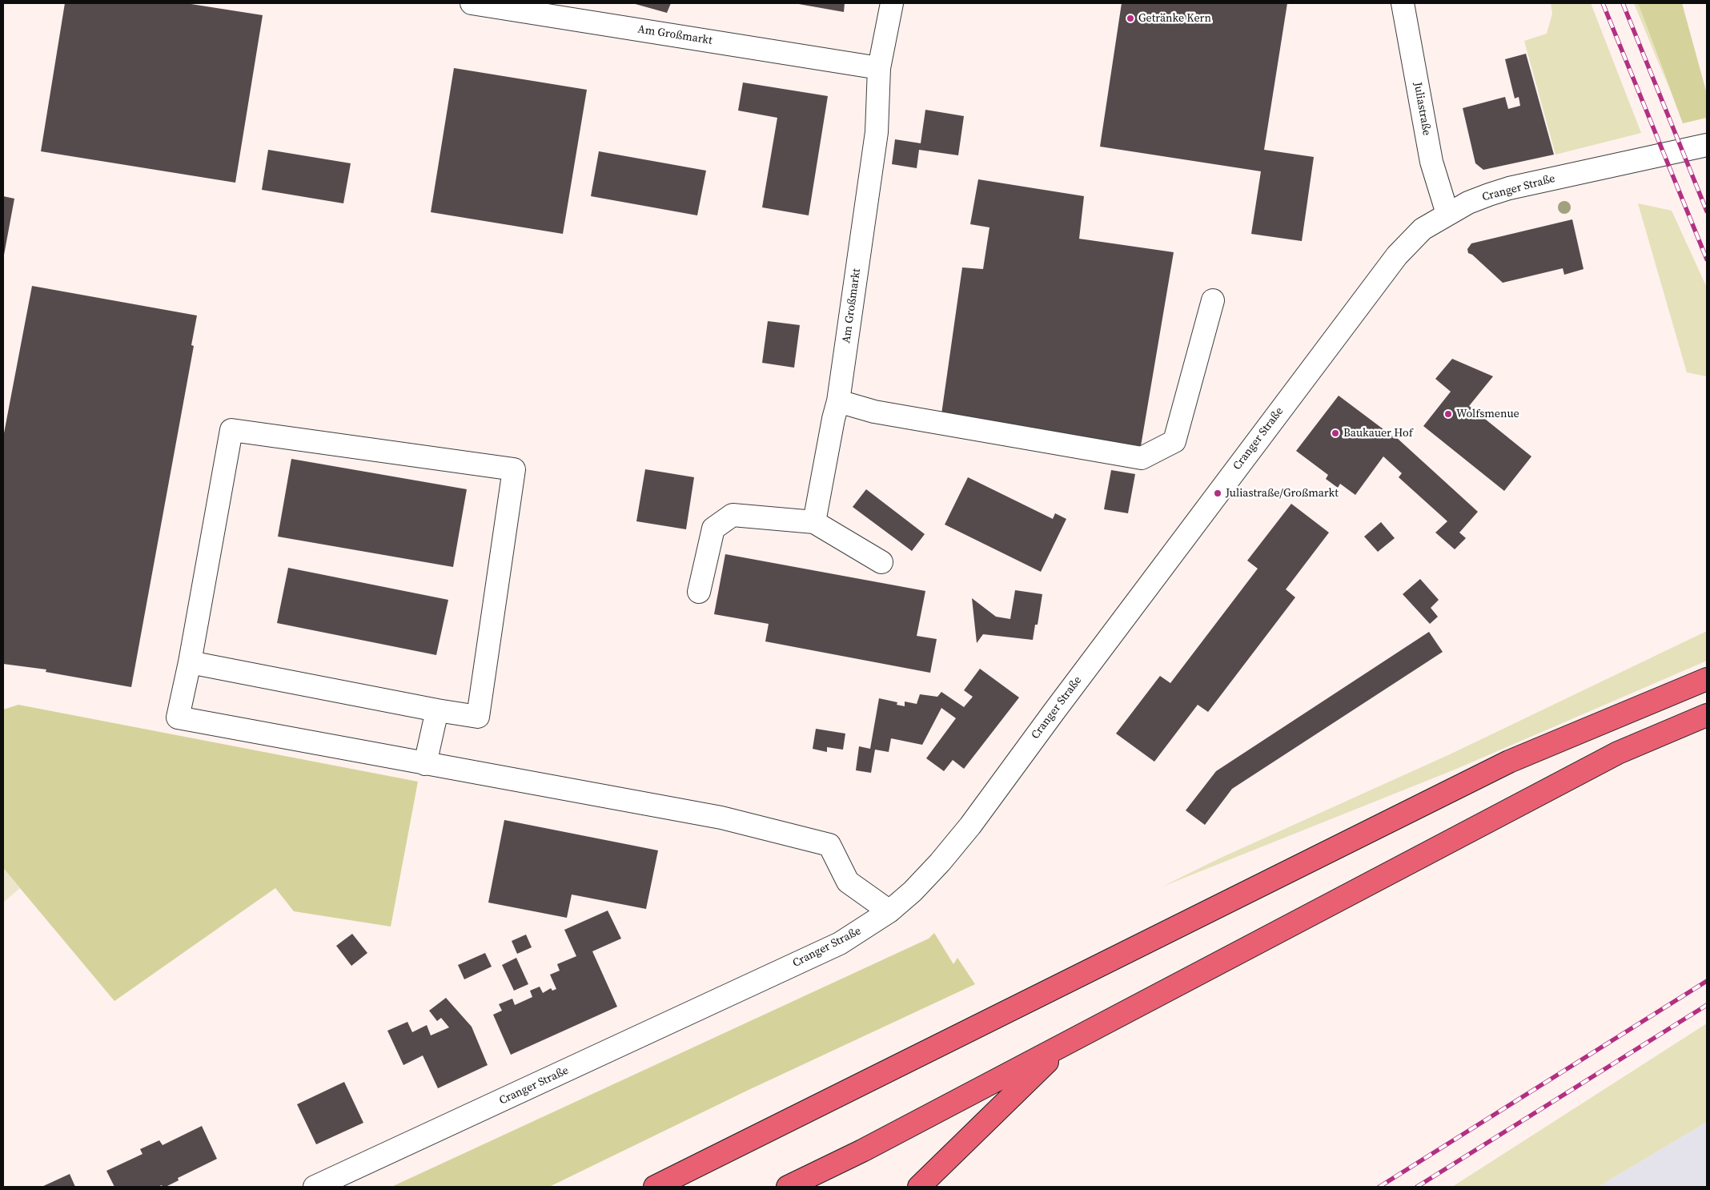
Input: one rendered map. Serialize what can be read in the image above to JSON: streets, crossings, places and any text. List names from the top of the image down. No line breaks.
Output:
{"streets":{"street":["Am Großmarkt","Juliastraße","Cranger Straße"]},"crossings":[["Juliastraße","Cranger Straße"]],"places":["Getränke Kern","Wolfsmenue","Baukauer Hof","Juliastraße/Großmarkt"]}
